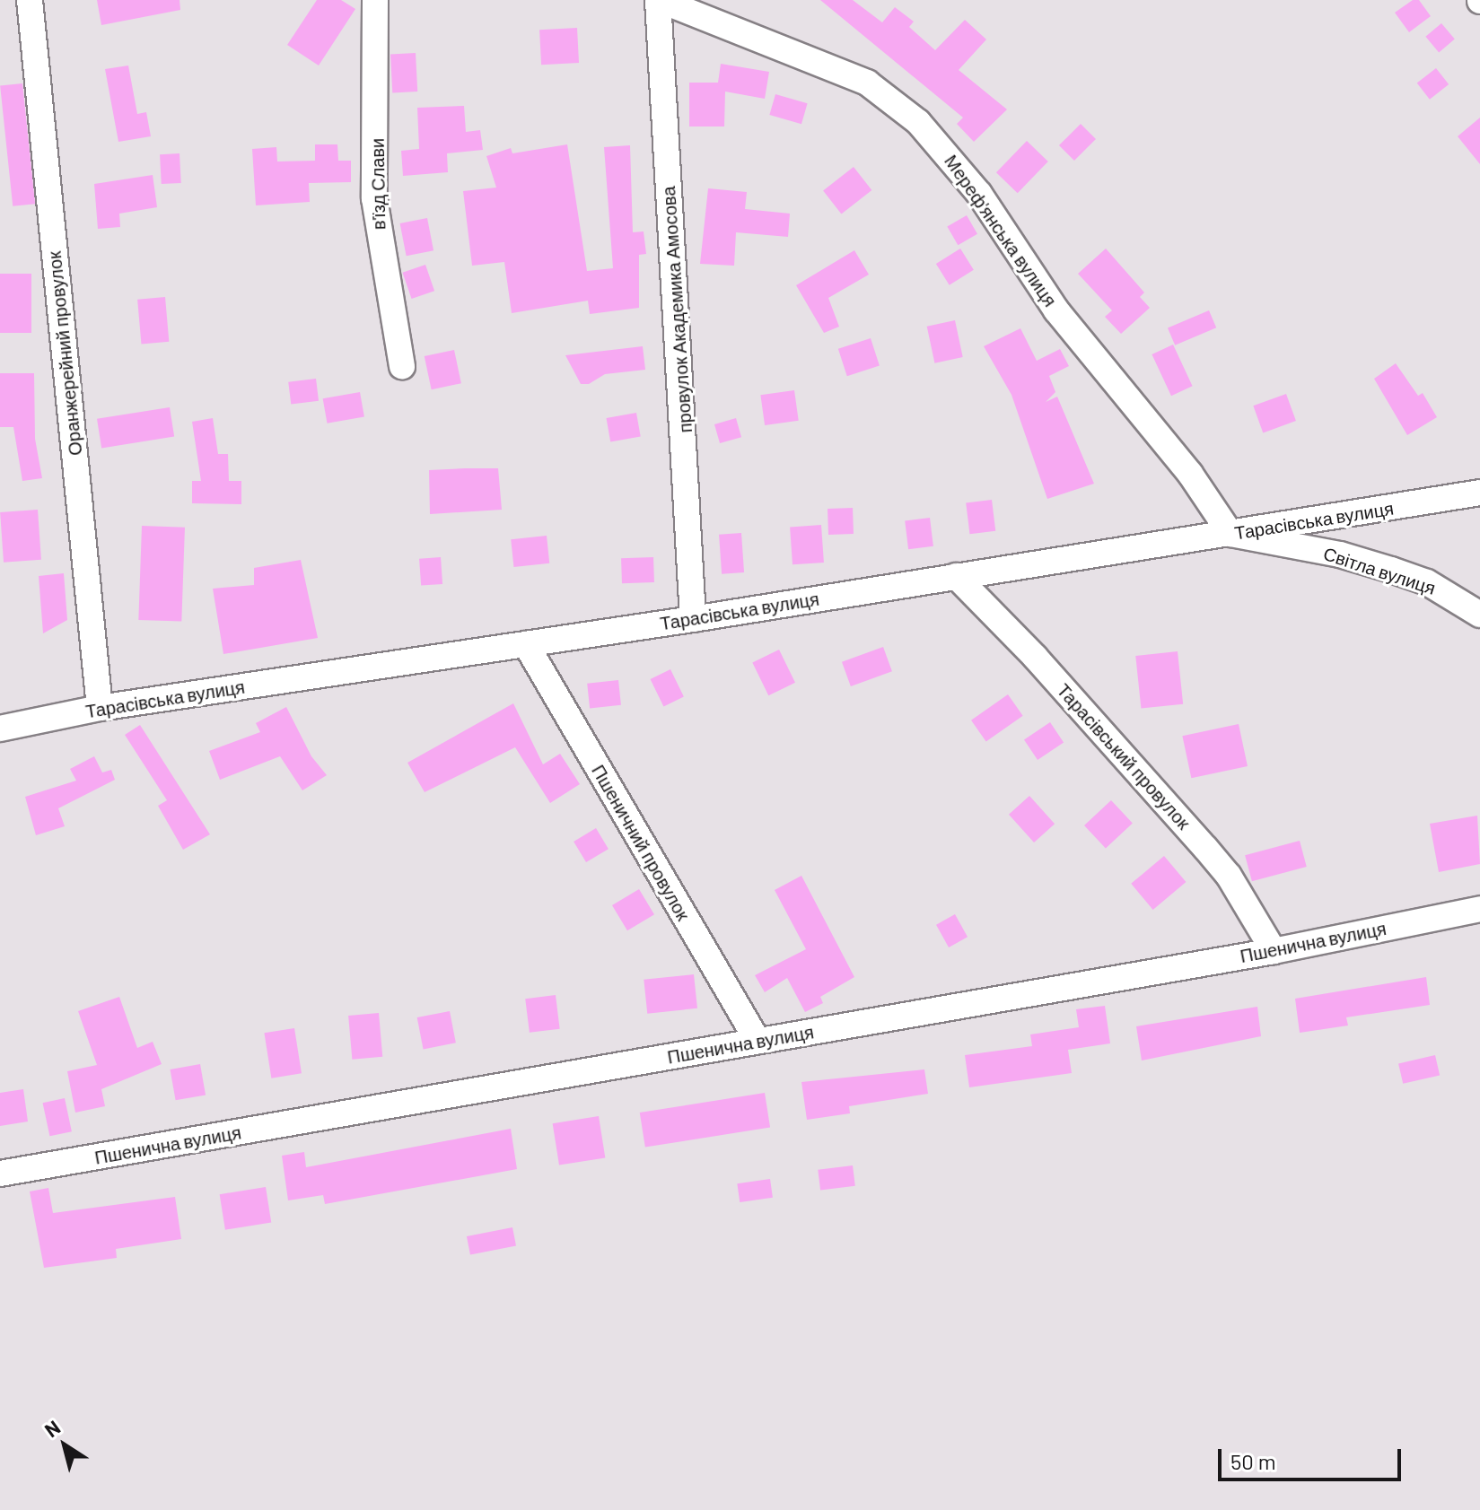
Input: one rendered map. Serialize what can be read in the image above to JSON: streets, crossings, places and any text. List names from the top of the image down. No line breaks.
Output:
{"streets":{"street":["в'їзд Слави","Мереф'янська вулиця","провулок Академика Амосова","Оранжерейний провулок","Тарасівська вулиця","Світла вулиця","Тарасівський провулок","Пшеничний провулок","Пшенична вулиця"]},"crossings":[["Мереф'янська вулиця","провулок Академика Амосова"],["Мереф'янська вулиця","Тарасівська вулиця"],["Мереф'янська вулиця","Світла вулиця"],["провулок Академика Амосова","Тарасівська вулиця"],["Оранжерейний провулок","Тарасівська вулиця"],["Тарасівська вулиця","Світла вулиця"],["Тарасівська вулиця","Тарасівський провулок"],["Тарасівська вулиця","Пшеничний провулок"],["Тарасівський провулок","Пшенична вулиця"],["Пшеничний провулок","Пшенична вулиця"]],"scale_bar":"50 m","north":"top left"}
